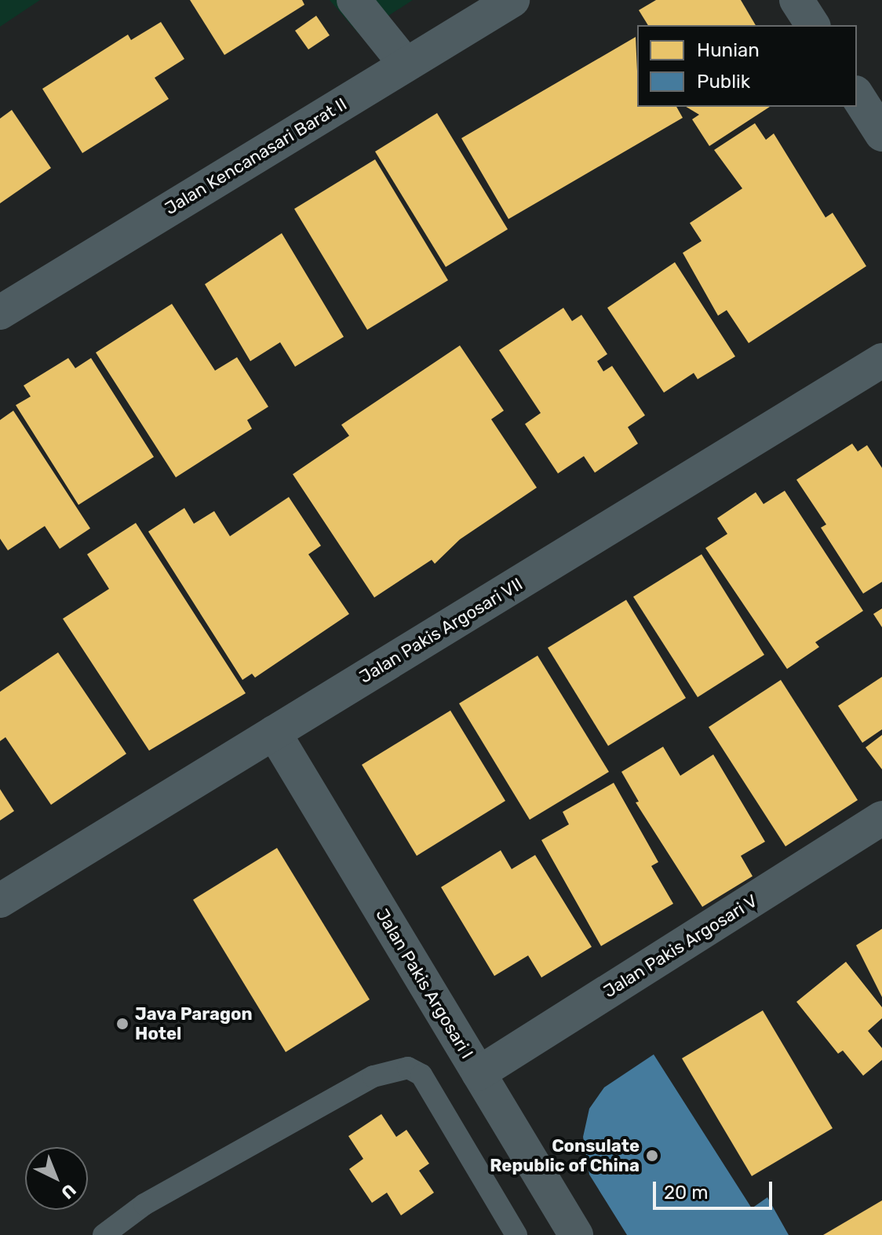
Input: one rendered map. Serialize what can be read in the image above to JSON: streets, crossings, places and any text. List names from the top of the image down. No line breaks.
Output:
{"streets":{"street":["Jalan Kencanasari Barat II","Jalan Pakis Argosari VII","Jalan Pakis Argosari V","Jalan Pakis Argosari I"]},"crossings":[["Jalan Pakis Argosari VII","Jalan Pakis Argosari I"],["Jalan Pakis Argosari V","Jalan Pakis Argosari I"]],"places":["Java Paragon Hotel","Consulate Republic of China"],"legend":["Hunian","Publik"],"scale_bar":"20 m","north":"bottom right"}
